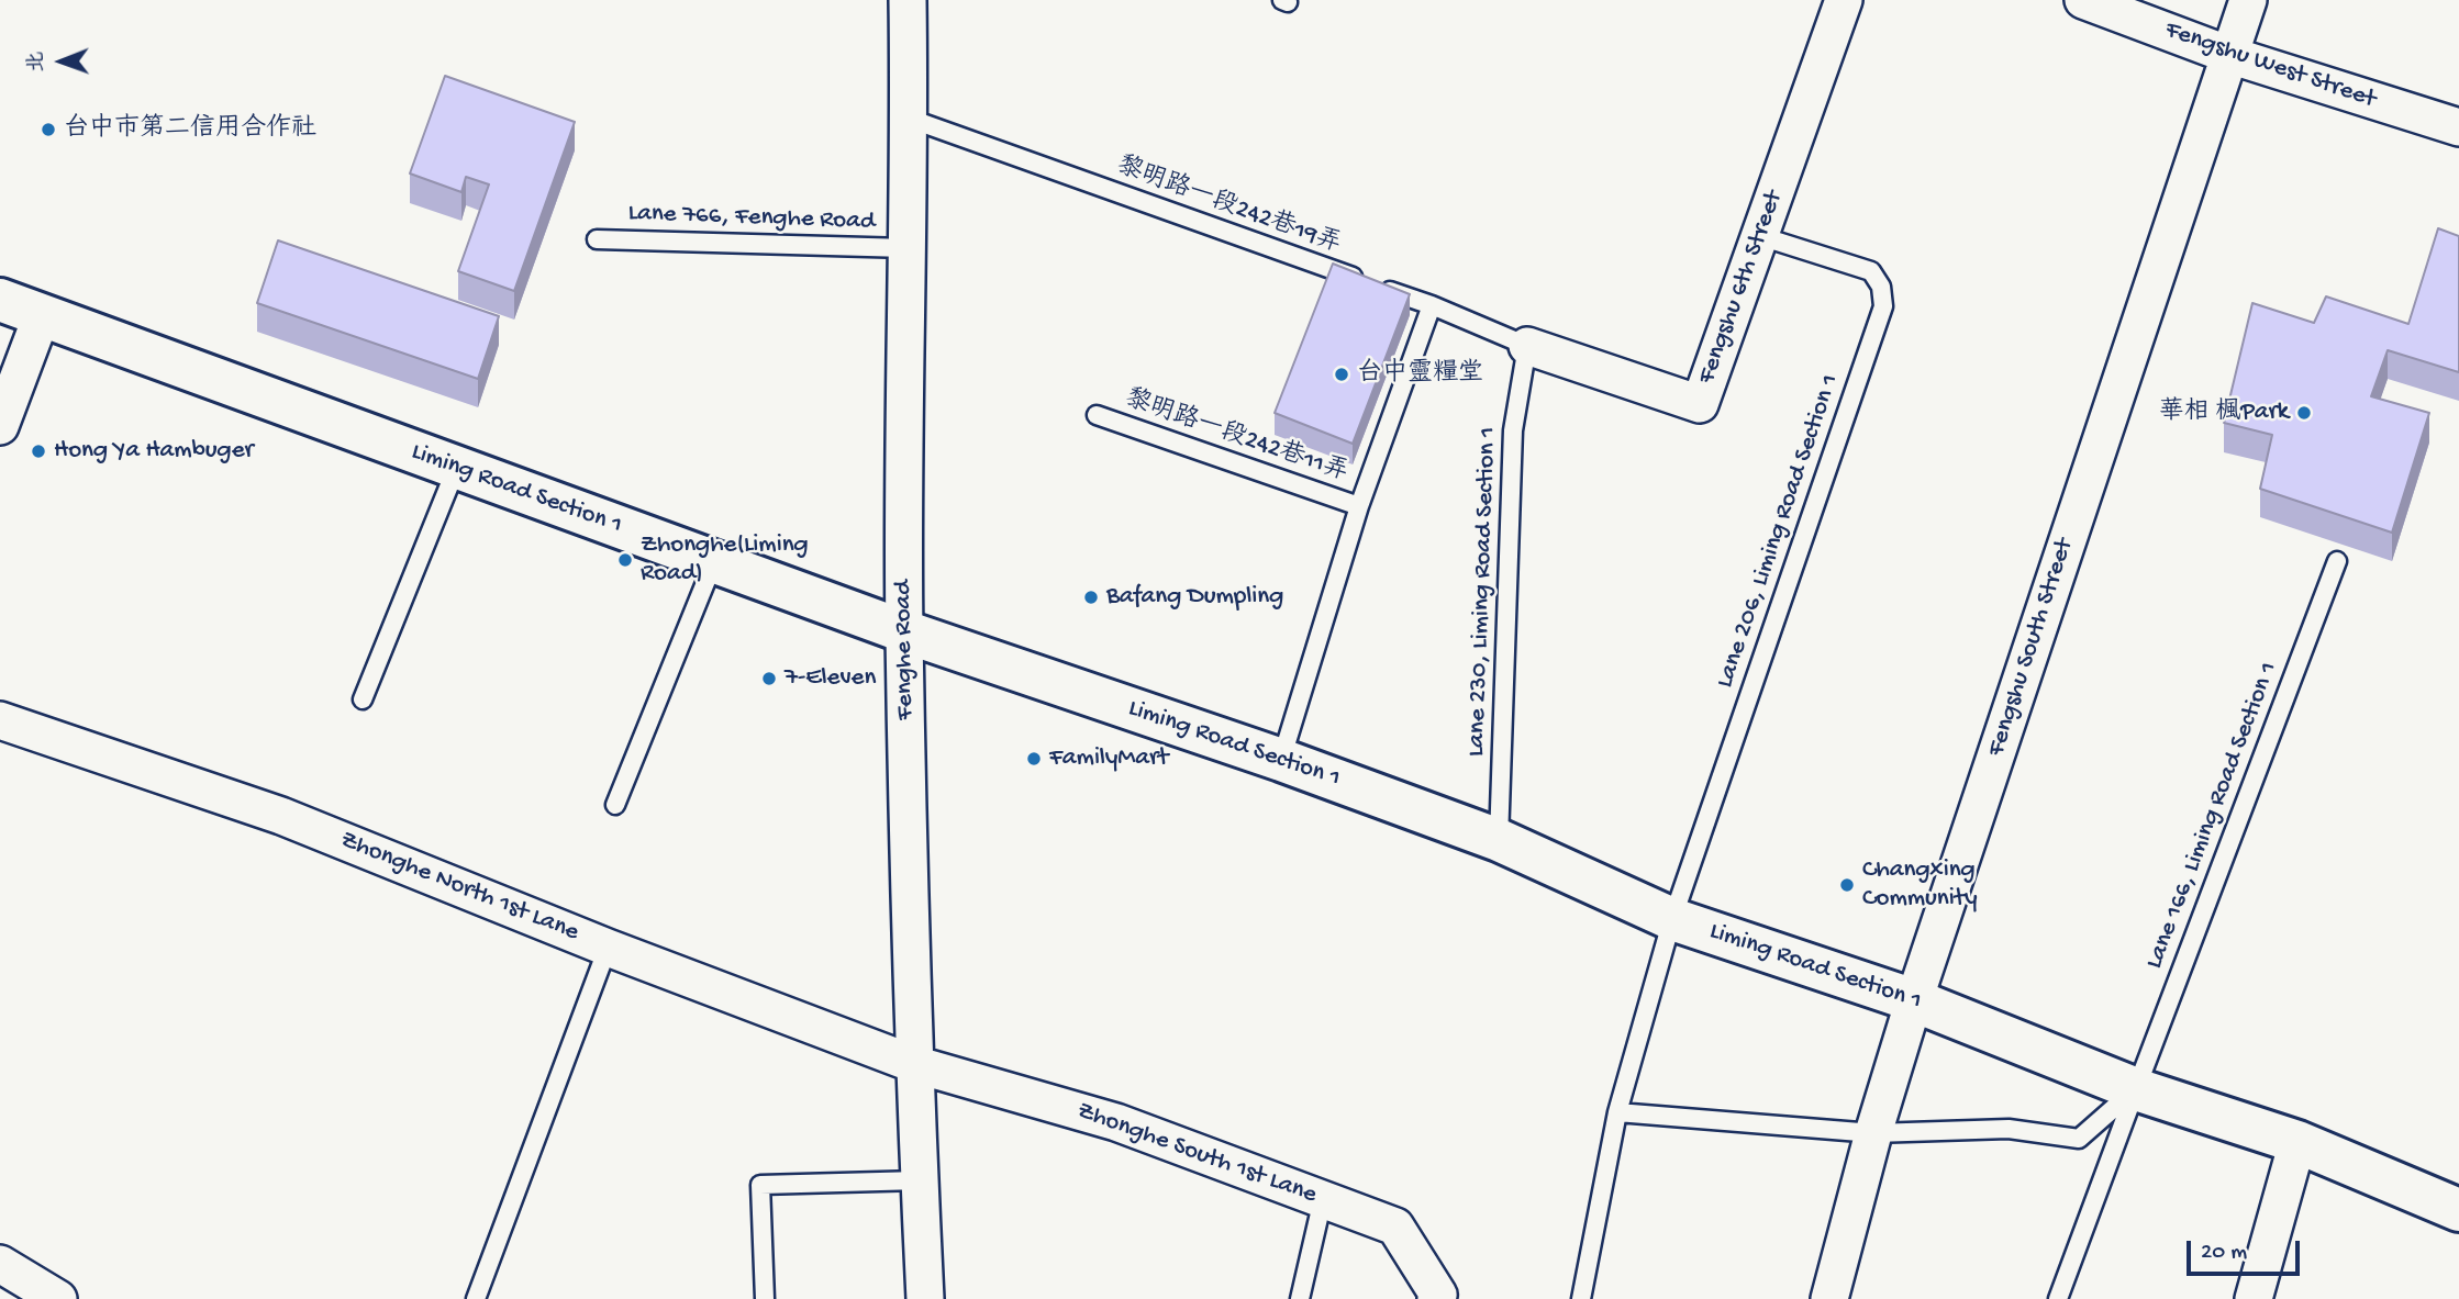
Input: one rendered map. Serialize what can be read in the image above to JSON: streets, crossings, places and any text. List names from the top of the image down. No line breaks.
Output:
{"streets":{"main road":["Liming Road Section 1"],"street":["Fengshu West Street","Fengshu 6th Street","Fengshu South Street","Fenghe Road","Zhonghe North 1st Lane","Zhonghe South 1st Lane"],"lane":["黎明路一段242巷19弄","Lane 766, Fenghe Road","黎明路一段242巷11弄","Lane 206, Liming Road Section 1","Lane 230, Liming Road Section 1","Lane 166, Liming Road Section 1"]},"crossings":[["Fengshu West Street","Fengshu South Street"],["黎明路一段242巷19弄","Fengshu 6th Street"],["黎明路一段242巷19弄","Lane 230, Liming Road Section 1"],["黎明路一段242巷19弄","Fenghe Road"],["Lane 766, Fenghe Road","Fenghe Road"],["Fengshu 6th Street","Lane 206, Liming Road Section 1"],["Fengshu 6th Street","Lane 230, Liming Road Section 1"],["Liming Road Section 1","Lane 206, Liming Road Section 1"],["Liming Road Section 1","Lane 230, Liming Road Section 1"],["Liming Road Section 1","Fengshu South Street"],["Liming Road Section 1","Fenghe Road"],["Liming Road Section 1","Lane 166, Liming Road Section 1"],["Fenghe Road","Zhonghe North 1st Lane"],["Fenghe Road","Zhonghe South 1st Lane"],["Zhonghe North 1st Lane","Zhonghe South 1st Lane"]],"places":["台中市第二信用合作社","台中靈糧堂","華相 楓Park","Hong Ya Hambuger","Zhonghe(Liming Road)","Bafang Dumpling","7-Eleven","FamilyMart","Changxing Community"],"scale_bar":"20 m","north":"left"}
